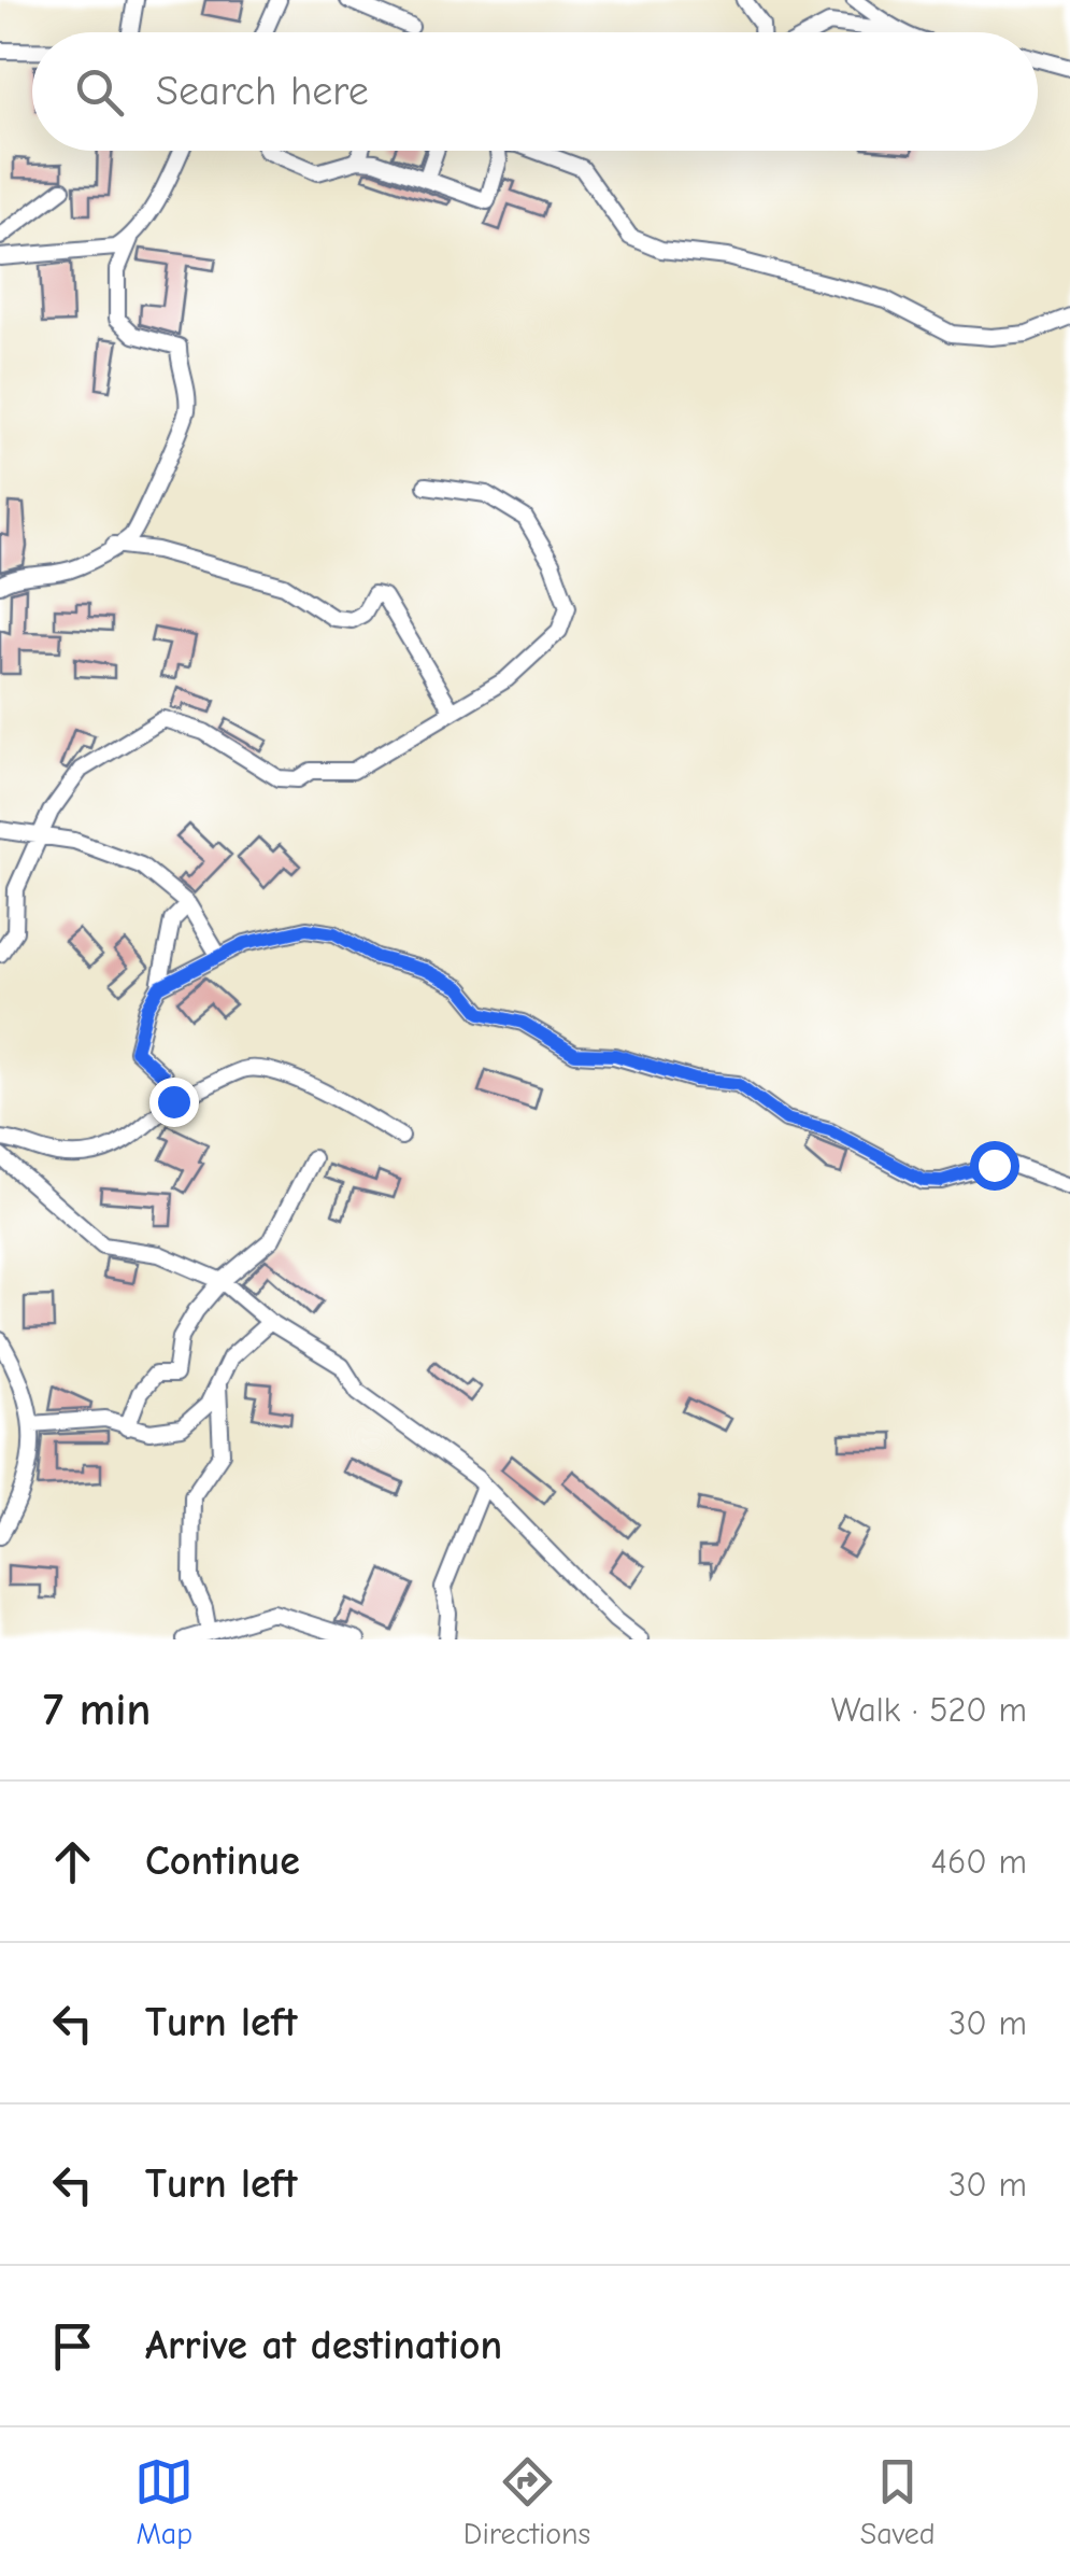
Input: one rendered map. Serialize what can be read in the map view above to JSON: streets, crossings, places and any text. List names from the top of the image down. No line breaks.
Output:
{"page":{"search":"Search here","heading":["7 min","Walk · 520 m"],"list":[["Continue","460 m"],["Turn left","30 m"],["Turn left","30 m"],"Arrive at destination"],"nav":["Map","Directions","Saved"]}}
